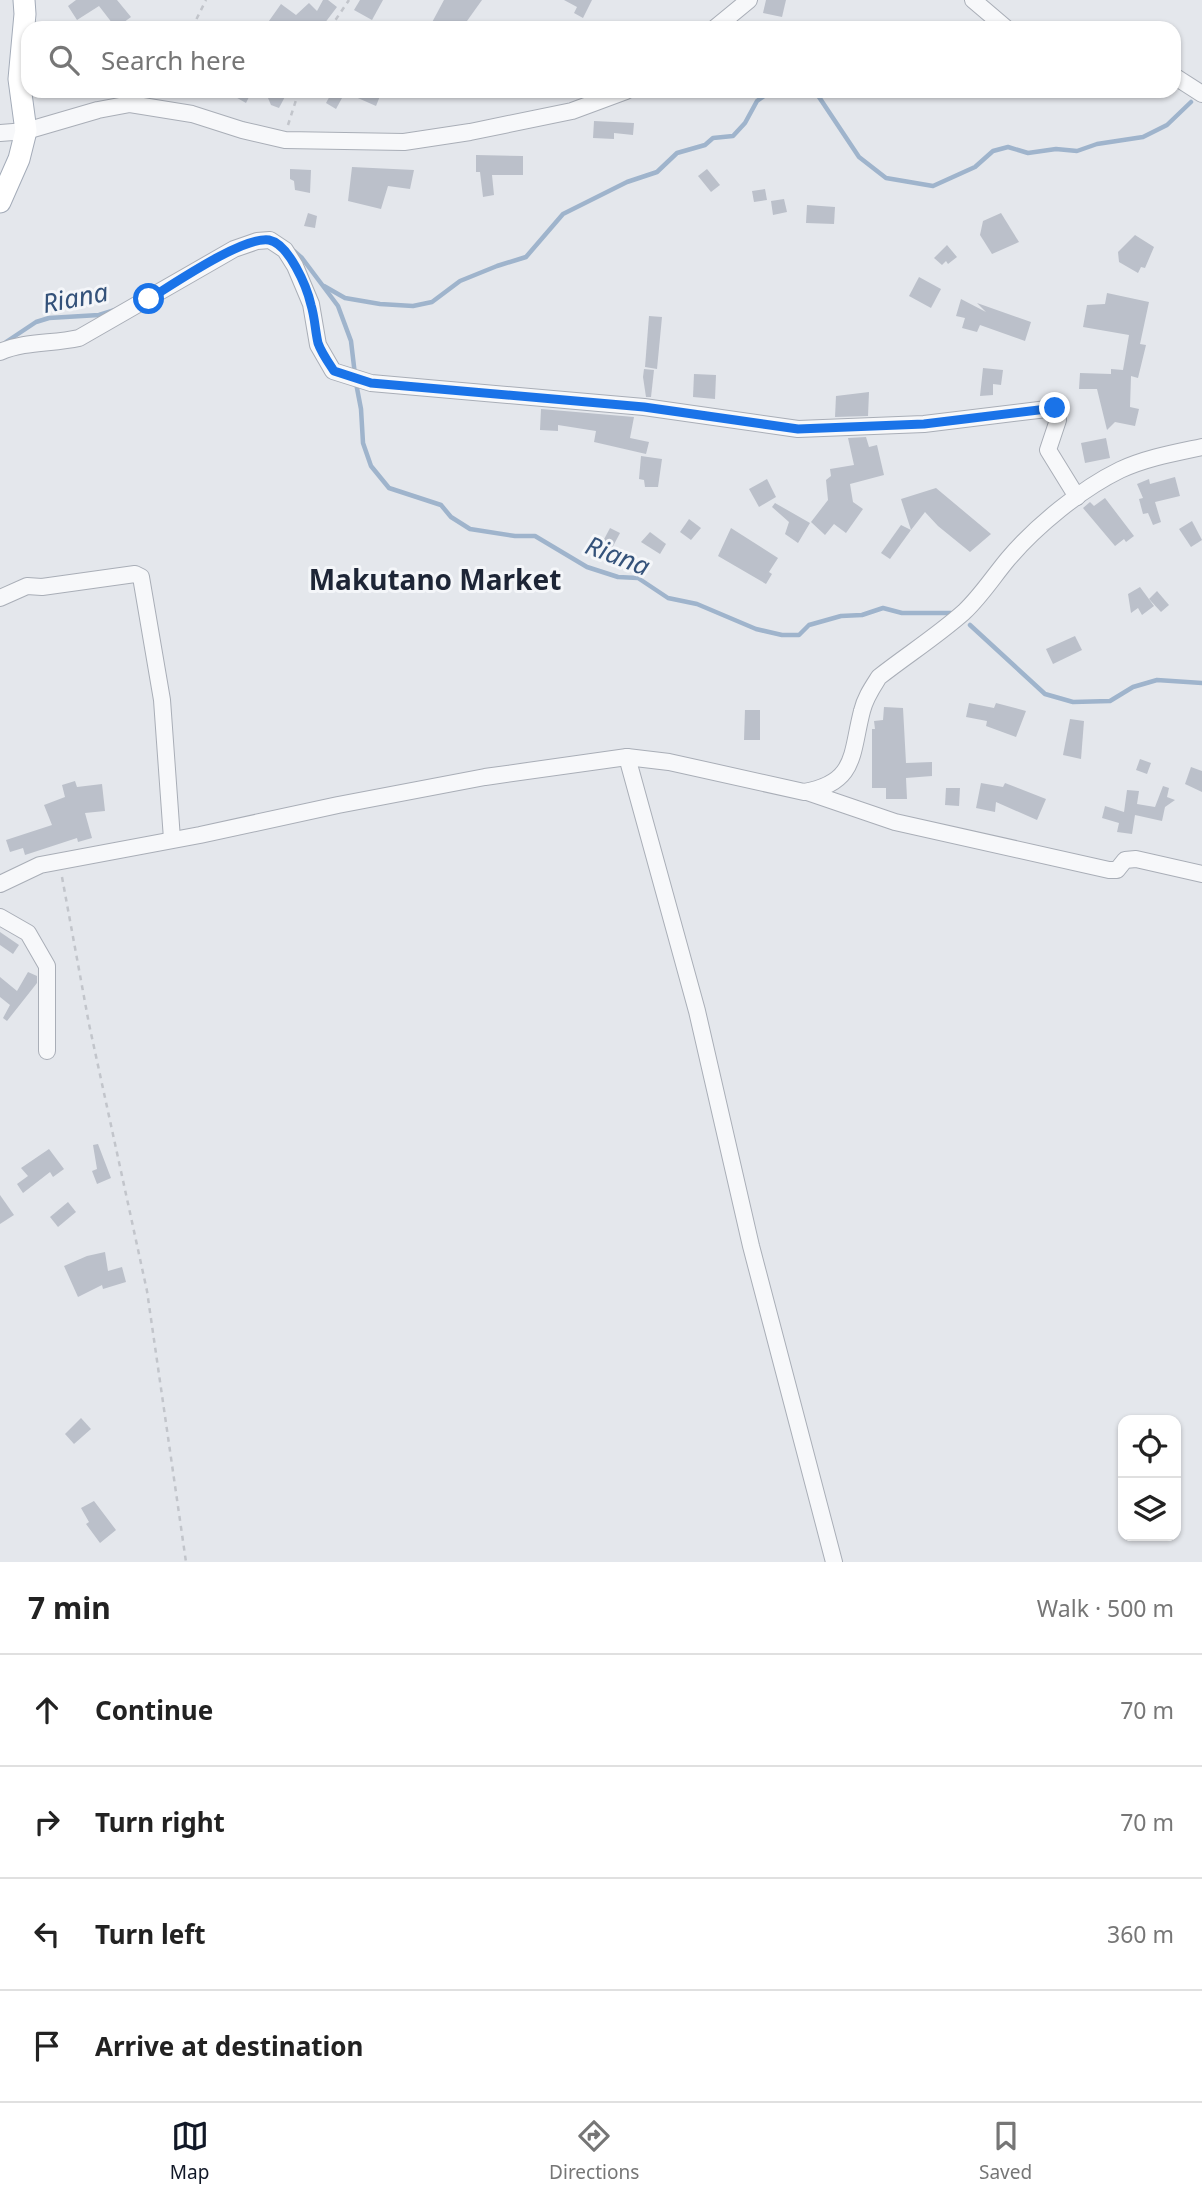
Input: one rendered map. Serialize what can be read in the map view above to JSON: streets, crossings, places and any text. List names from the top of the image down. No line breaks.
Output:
{"districts":["Makutano Market"],"water":["Riana"],"page":{"search":"Search here","heading":["7 min","Walk · 500 m"],"list":[["Continue","70 m"],["Turn right","70 m"],["Turn left","360 m"],"Arrive at destination"],"nav":["Map","Directions","Saved"]}}
